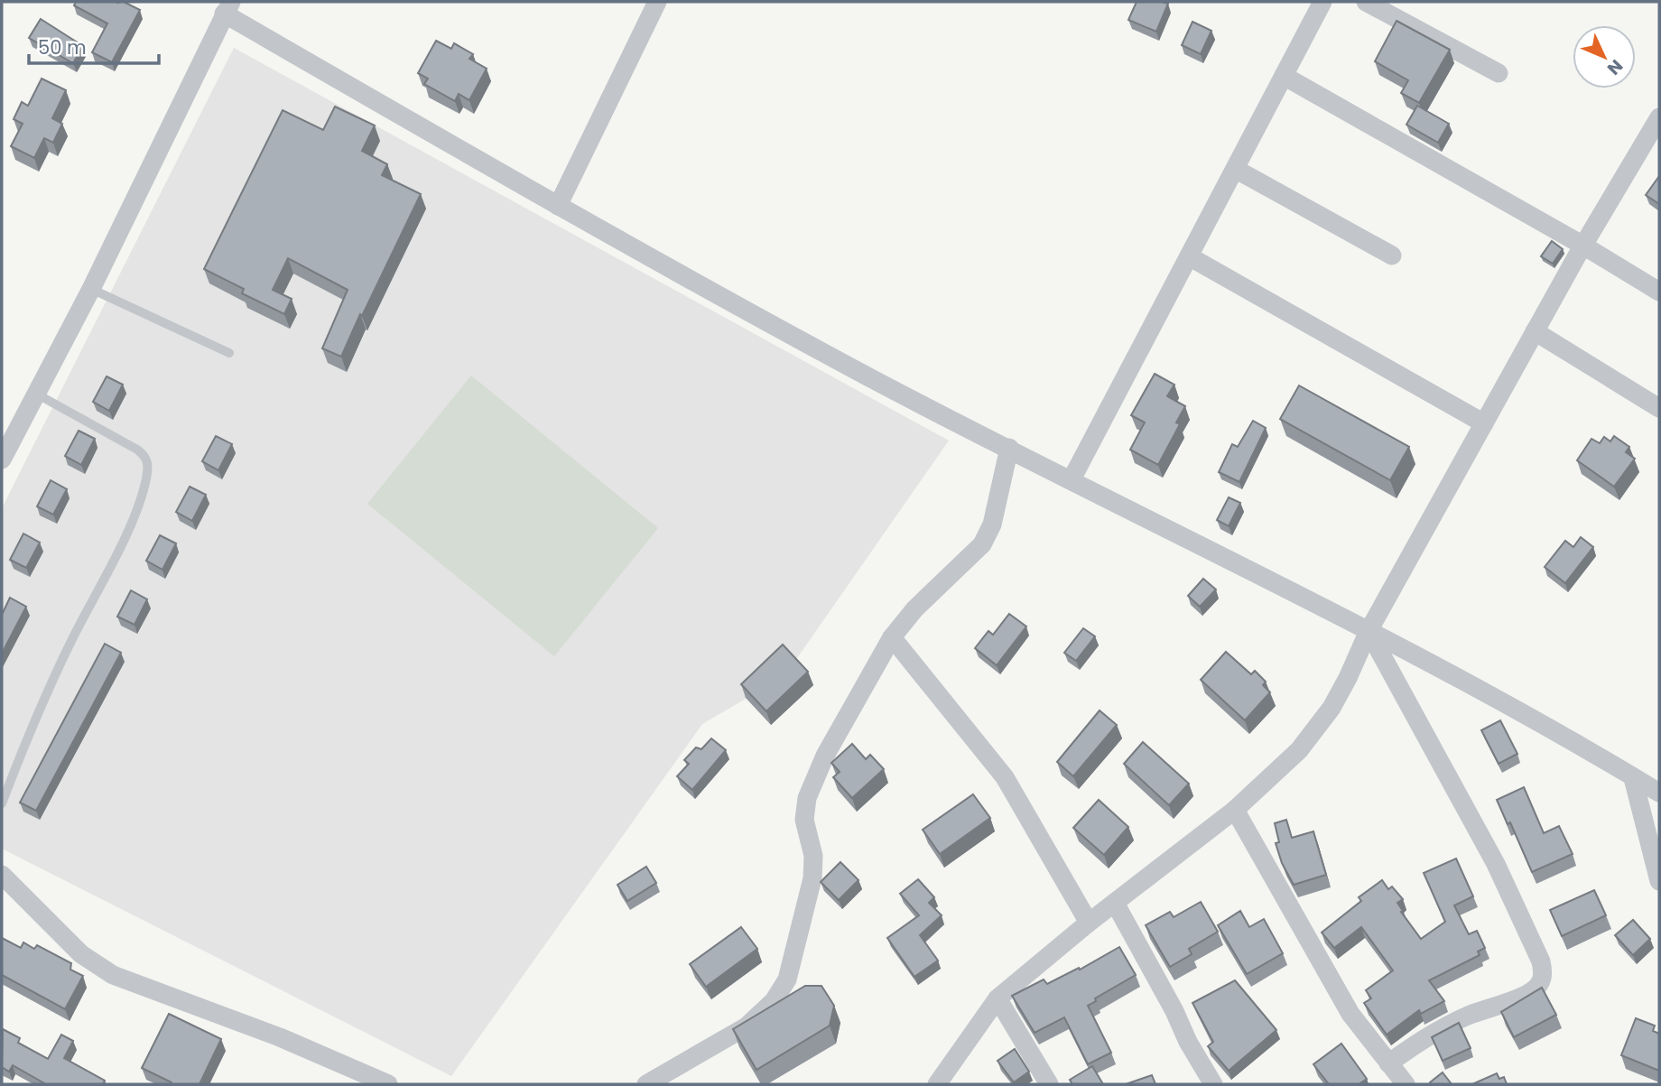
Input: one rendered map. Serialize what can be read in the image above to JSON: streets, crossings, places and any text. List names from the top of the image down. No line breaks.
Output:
{"scale_bar":"50 m","north":"bottom right"}
